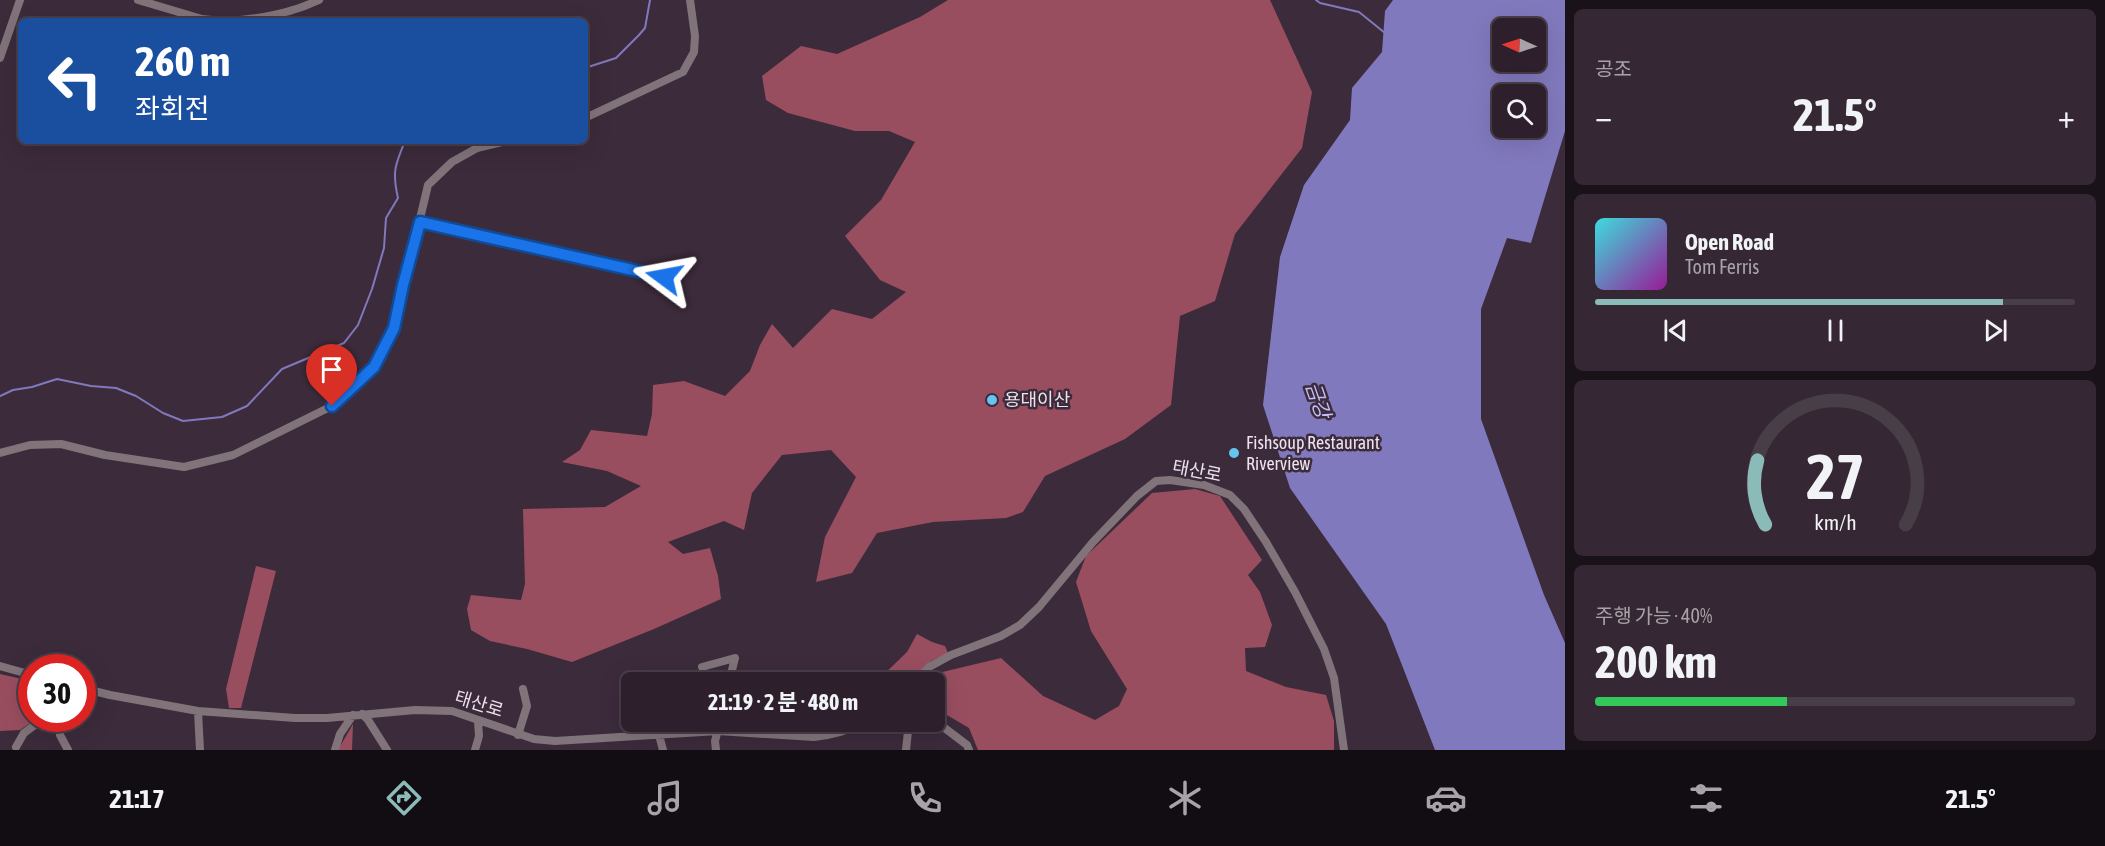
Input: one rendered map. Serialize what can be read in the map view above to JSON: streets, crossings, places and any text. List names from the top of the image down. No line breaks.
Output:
{"streets":{"street":["태산로"]},"water":["금강"],"places":["용대이산","Fishsoup Restaurant Riverview"],"north":"left","page":{"tile":["공조",["주행 가능 · 40%","200 km"]],"turn":["260 m","좌회전"],"heat":["−","21.5°","+"],"song":["Open Road","Tom Ferris"],"limit":"30","trip":"21:19 · 2 분 · 480 m","tabs":["21:17","21.5°"],"gauge":["27","km/h"]}}
